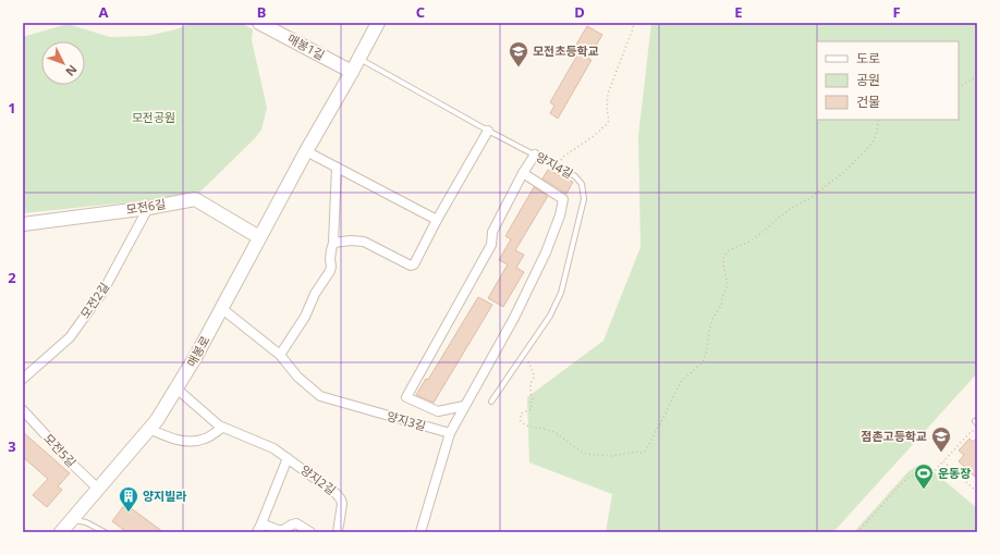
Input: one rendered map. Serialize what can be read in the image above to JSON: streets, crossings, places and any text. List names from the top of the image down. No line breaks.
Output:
{"streets":{"street":["매봉1길","모전6길","모전2길","매봉로","양지3길","모전5길","양지2길"],"lane":["양지4길"]},"crossings":[["매봉1길","매봉로"],["양지4길","매봉로"],["모전6길","모전2길"],["모전6길","매봉로"],["매봉로","양지3길"],["매봉로","모전5길"],["매봉로","양지2길"]],"parks":["모전공원"],"places":{"school or university":["모전초등학교","점촌고등학교"],"sports":["운동장"],"building":["양지빌라"]},"legend":["도로","공원","건물"],"north":"bottom right","grid":{"columns":["A","B","C","D","E","F"],"rows":["1","2","3"]}}
